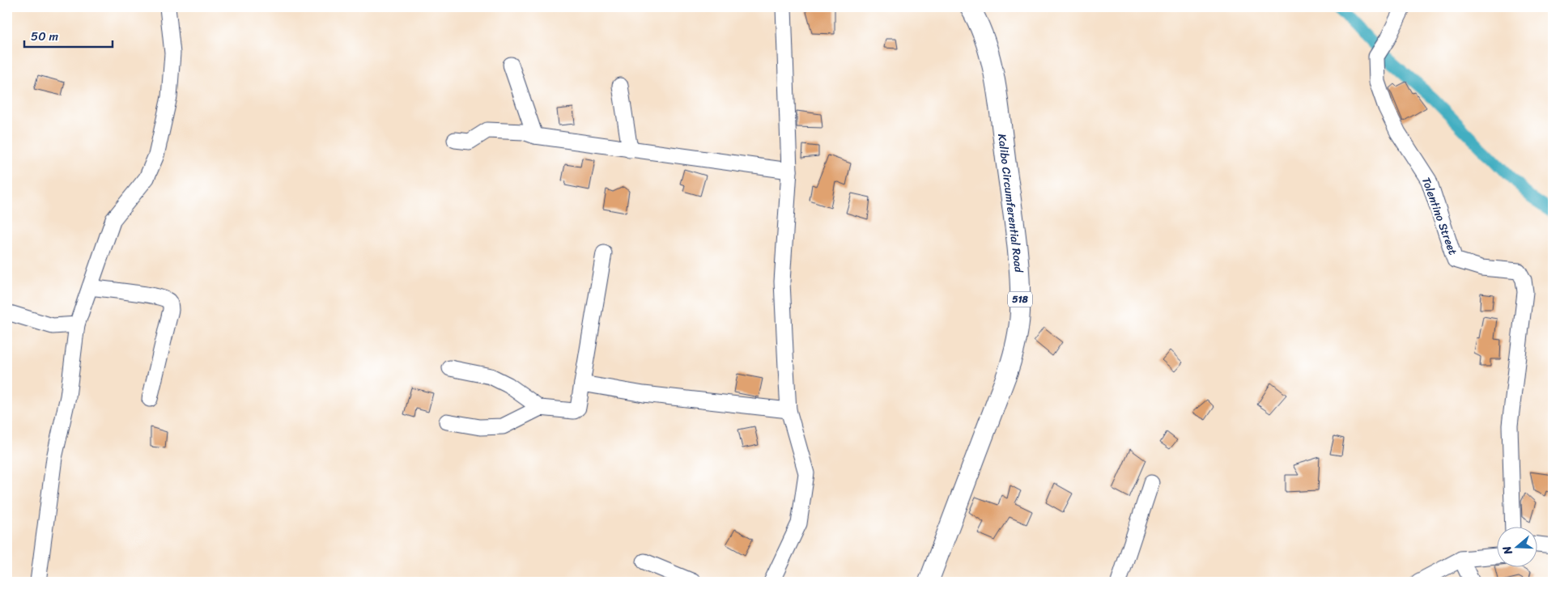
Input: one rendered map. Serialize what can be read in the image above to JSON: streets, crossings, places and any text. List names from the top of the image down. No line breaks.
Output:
{"streets":{"main road":["Kalibo Circumferential Road","518"],"street":["Tolentino Street"]},"scale_bar":"50 m","north":"left"}
